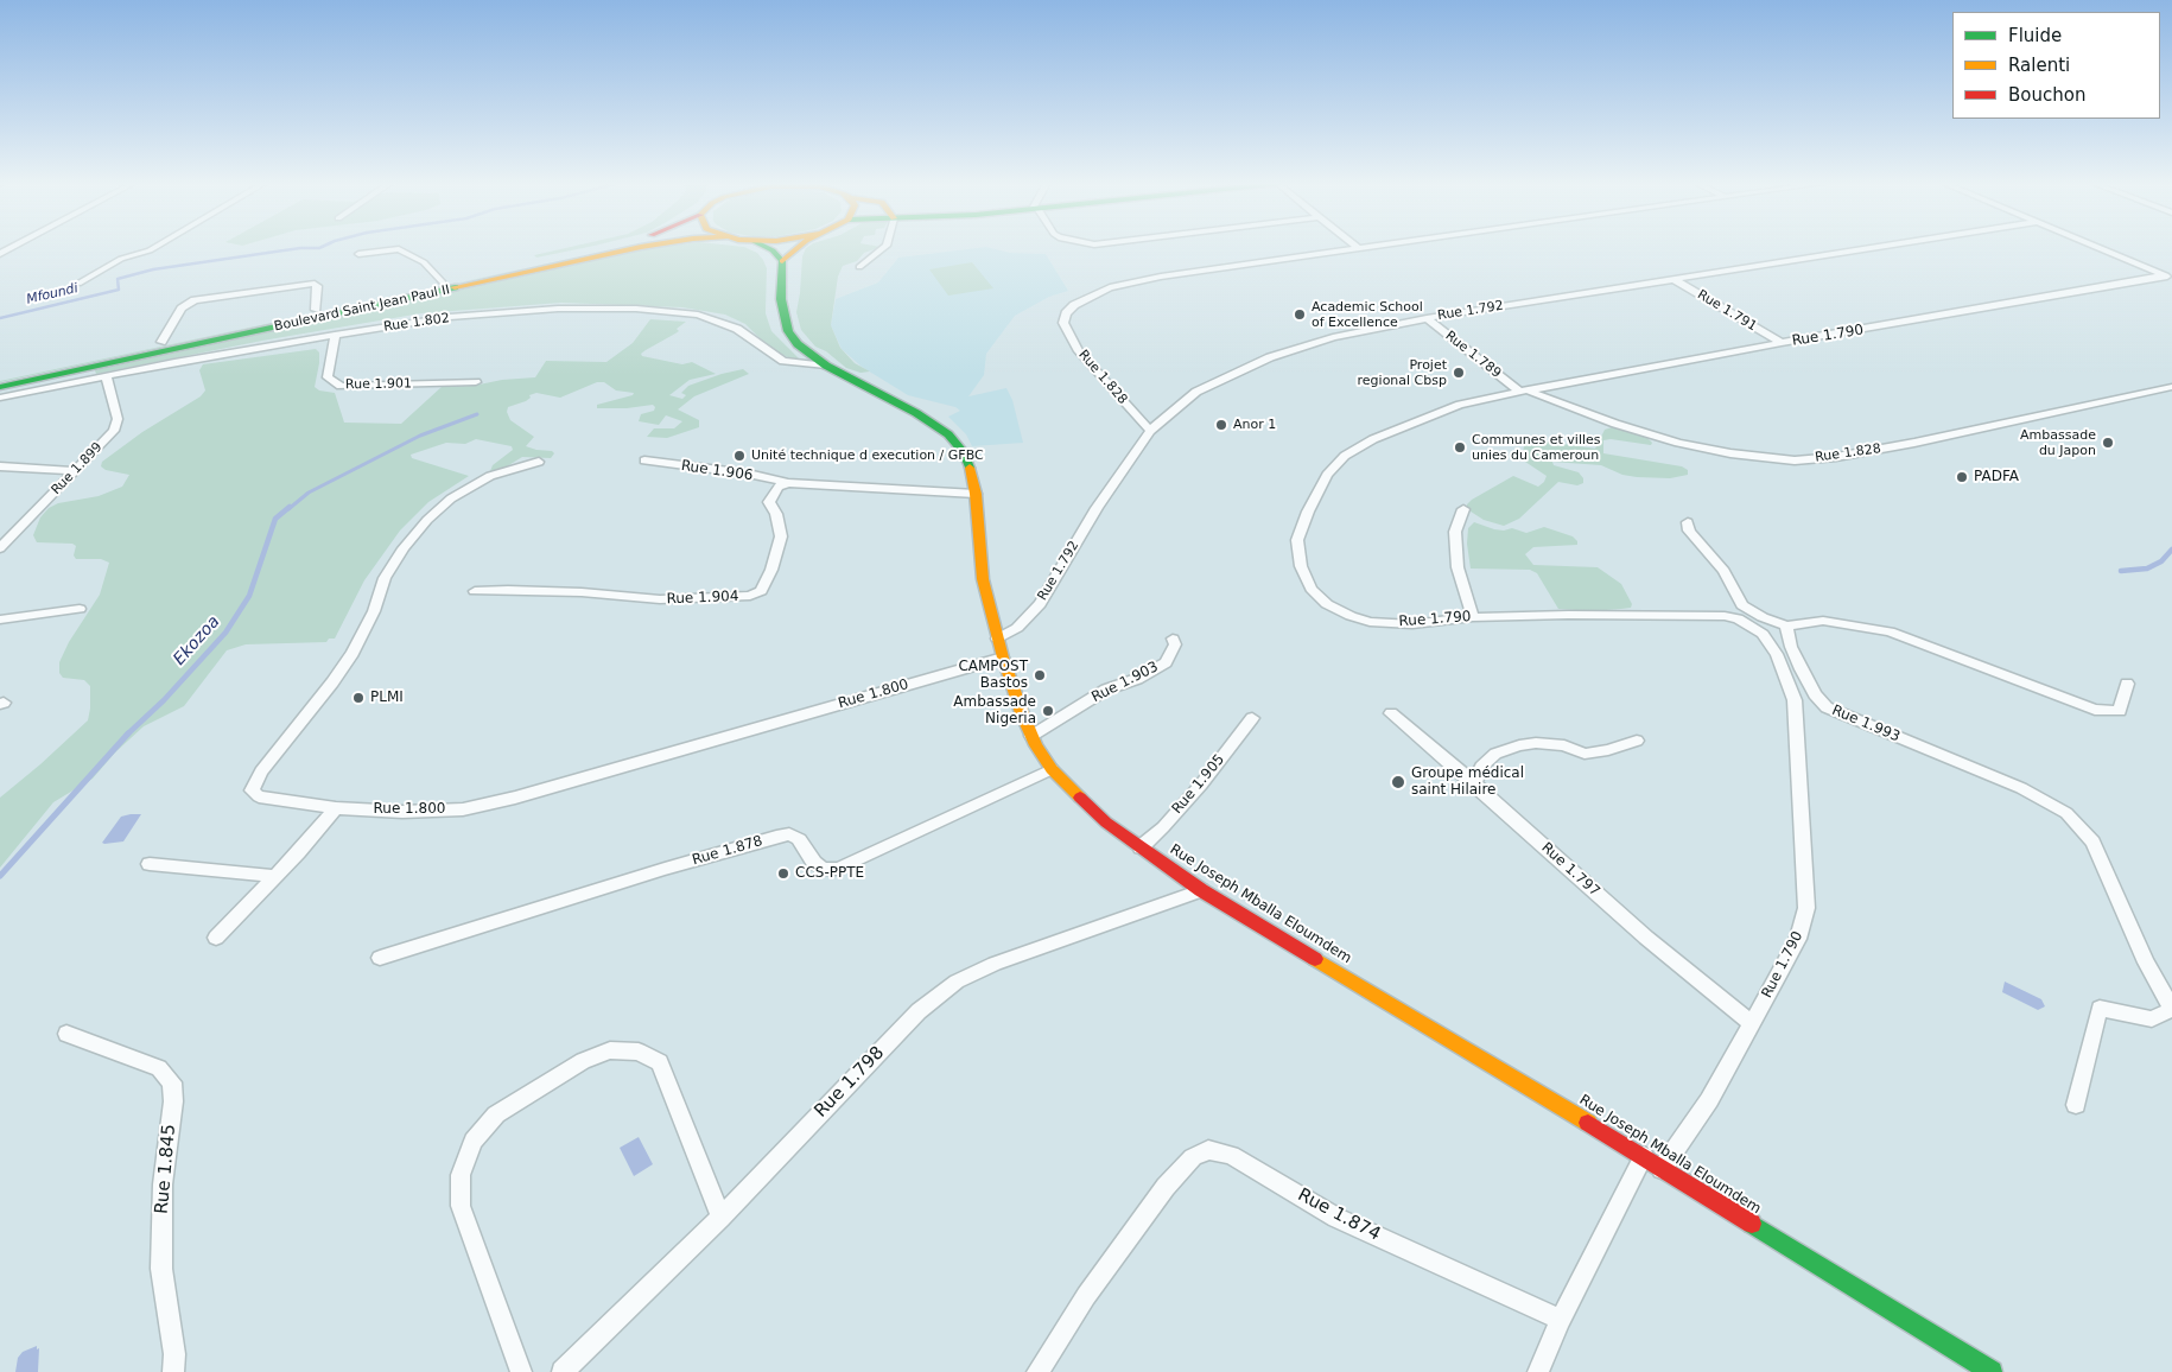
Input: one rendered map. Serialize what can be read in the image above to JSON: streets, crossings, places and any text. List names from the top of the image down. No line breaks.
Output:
{"streets":{"main road":["Boulevard Saint Jean Paul II","Rue Joseph Mballa Eloumdem"],"street":["Rue 1.792","Rue 1.791","Rue 1.802","Rue 1.790","Rue 1.789","Rue 1.828","Rue 1.901","Rue 1.899","Rue 1.906","Rue 1.904","Rue 1.903","Rue 1.800","Rue 1.993","Rue 1.905","Rue 1.878","Rue 1.797","Rue 1.798","Rue 1.845","Rue 1.874"]},"crossings":[["Boulevard Saint Jean Paul II","Rue 1.802"],["Rue 1.792","Rue 1.791"],["Rue 1.792","Rue 1.789"],["Rue 1.792","Rue 1.828"],["Rue 1.792","Rue Joseph Mballa Eloumdem"],["Rue 1.791","Rue 1.790"],["Rue 1.802","Rue 1.901"],["Rue 1.802","Rue 1.899"],["Rue 1.802","Rue Joseph Mballa Eloumdem"],["Rue 1.790","Rue 1.789"],["Rue 1.790","Rue 1.828"],["Rue 1.790","Rue 1.797"],["Rue 1.790","Rue Joseph Mballa Eloumdem"],["Rue 1.789","Rue 1.828"],["Rue 1.906","Rue 1.904"],["Rue 1.903","Rue Joseph Mballa Eloumdem"],["Rue 1.800","Rue Joseph Mballa Eloumdem"],["Rue 1.905","Rue Joseph Mballa Eloumdem"],["Rue 1.878","Rue Joseph Mballa Eloumdem"],["Rue Joseph Mballa Eloumdem","Rue 1.798"]],"water":["Mfoundi","Ekozoa"],"places":["Academic School of Excellence","Projet regional Cbsp","Anor 1","Ambassade du Japon","Communes et villes unies du Cameroun","Unité technique d execution / GFBC","PADFA","CAMPOST Bastos","PLMI","Ambassade Nigeria","Groupe médical saint Hilaire","CCS-PPTE"],"legend":["Fluide","Ralenti","Bouchon"]}
